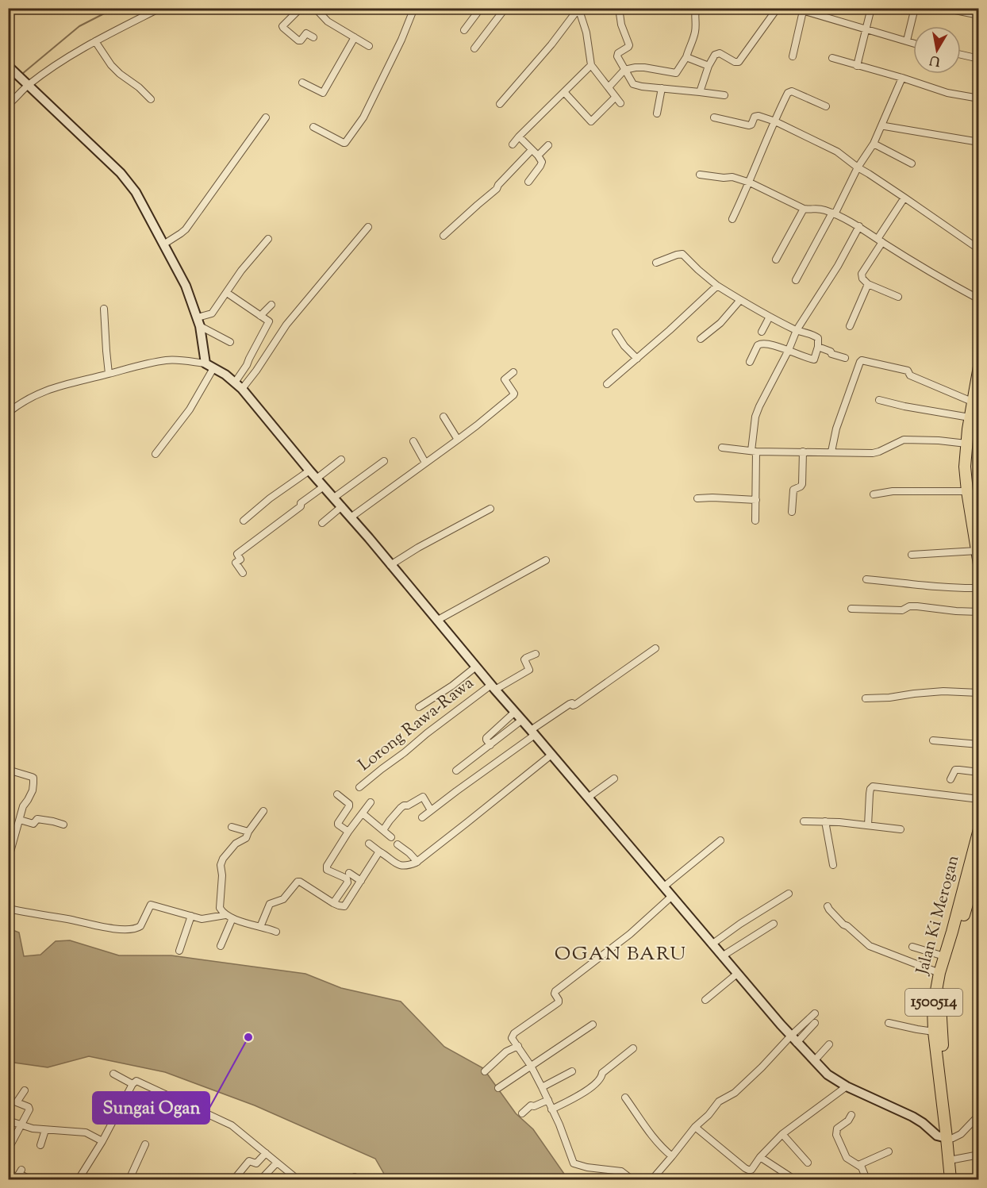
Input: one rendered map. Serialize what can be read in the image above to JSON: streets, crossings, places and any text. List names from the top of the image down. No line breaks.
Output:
{"streets":{"highway":["Jalan Ki Merogan","1500514"],"street":["Lorong Rawa-Rawa"]},"districts":["OGAN BARU"],"places":["Sungai Ogan"],"north":"bottom"}
